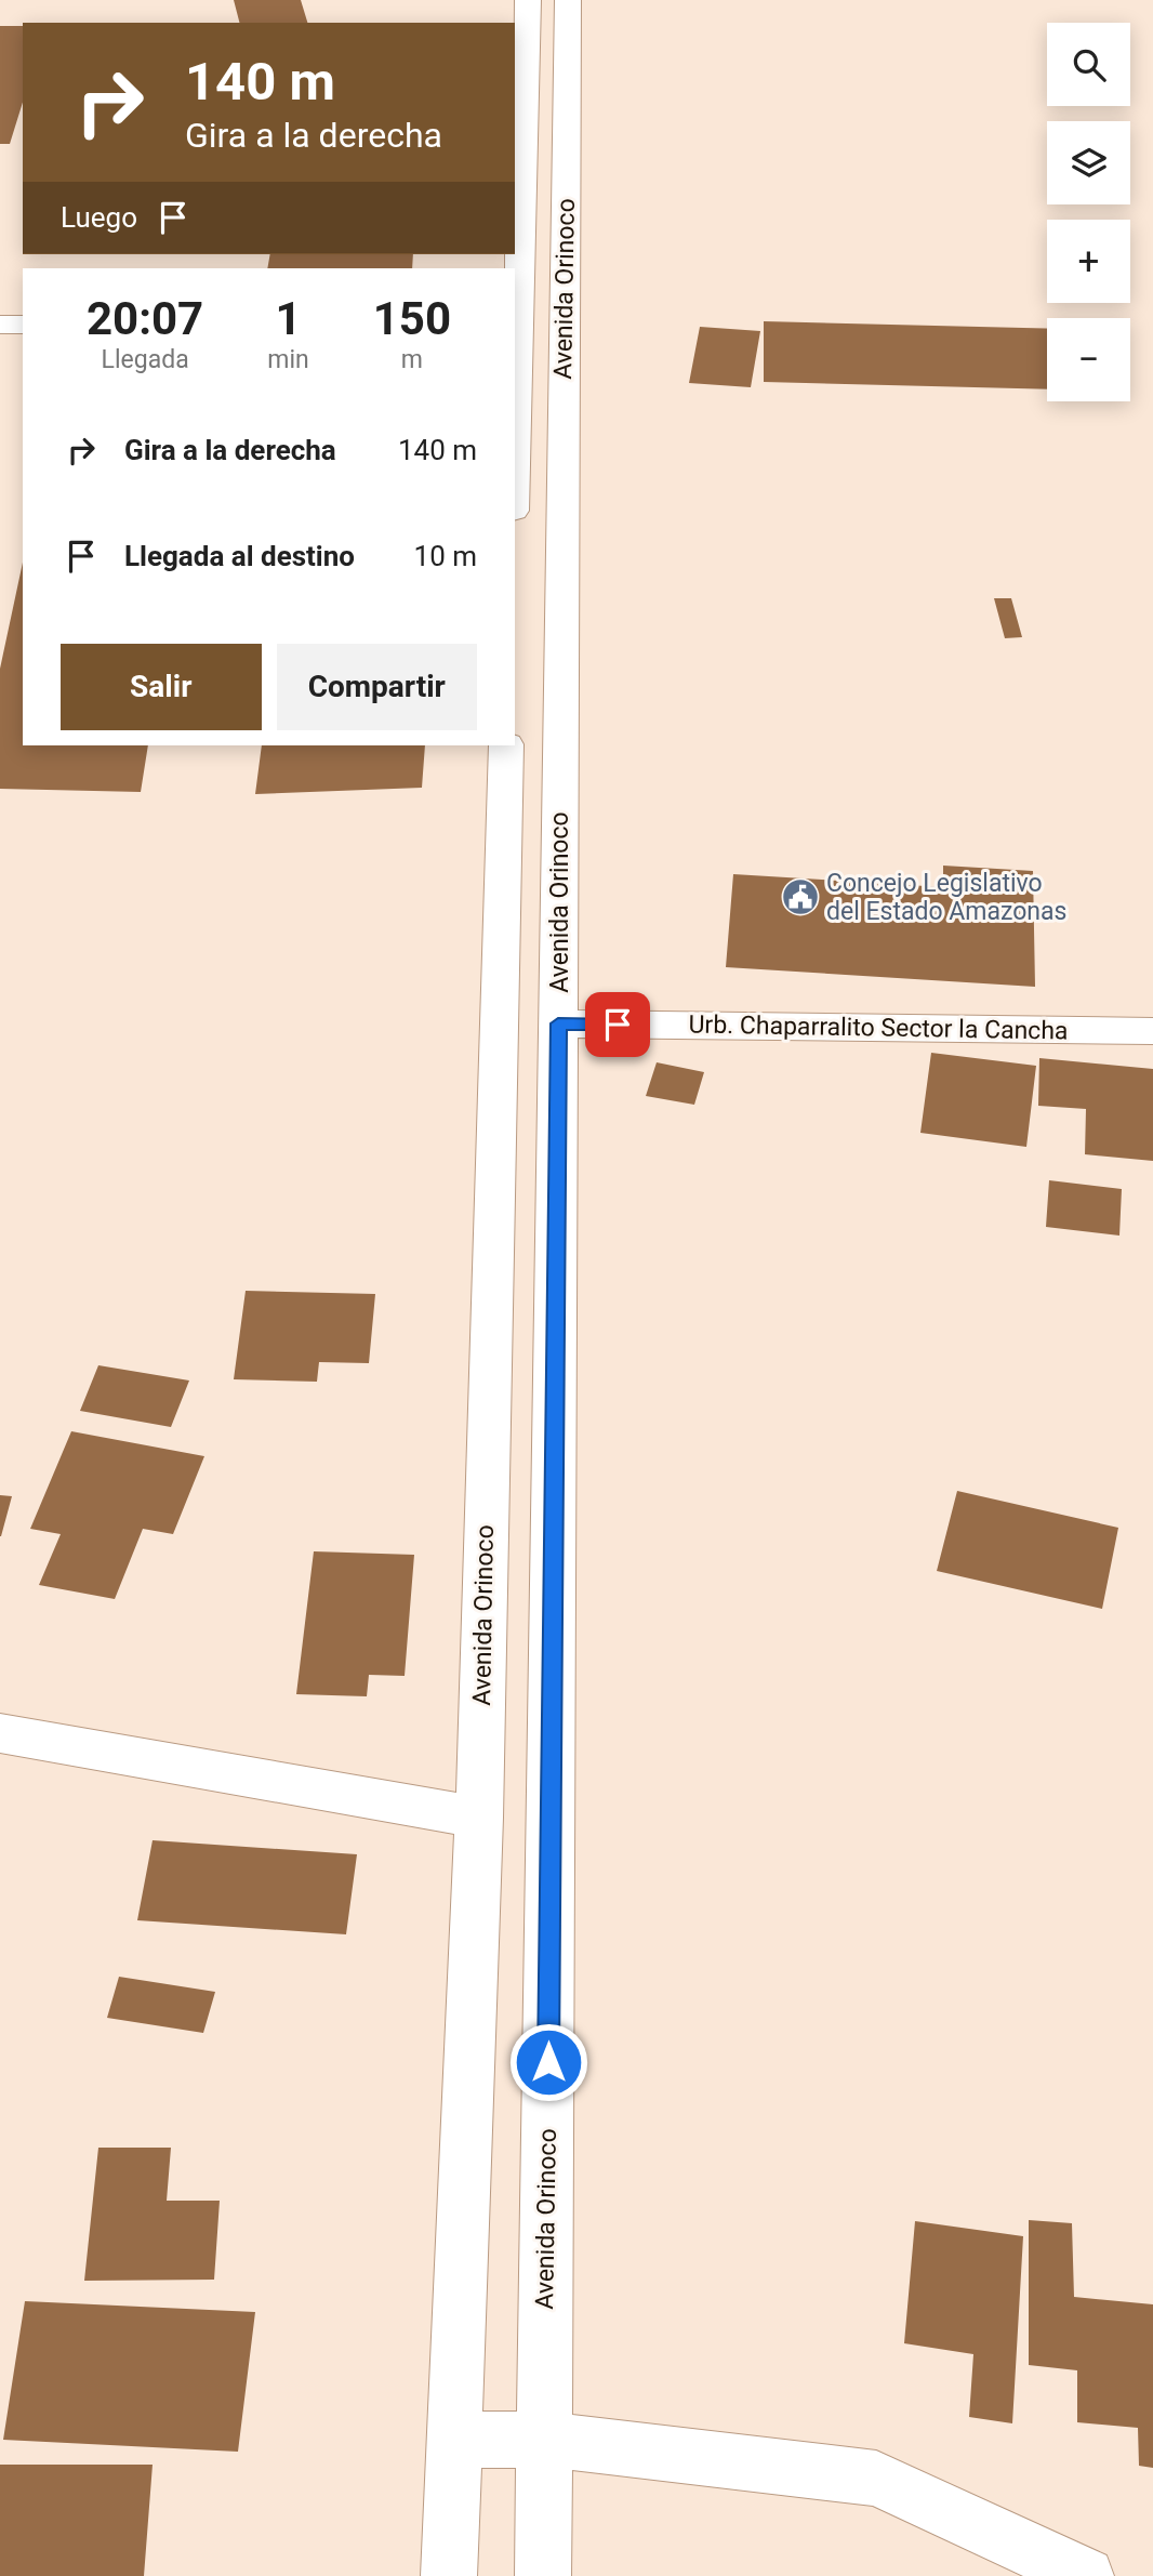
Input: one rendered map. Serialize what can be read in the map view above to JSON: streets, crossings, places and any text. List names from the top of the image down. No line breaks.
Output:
{"streets":{"street":["Avenida Orinoco","Urb. Chaparralito Sector la Cancha"]},"crossings":[["Avenida Orinoco","Urb. Chaparralito Sector la Cancha"]],"places":{"public building":["Concejo Legislativo del Estado Amazonas"]},"page":{"map_buttons":["+","−"],"turn":["140 m","Gira a la derecha"],"then":"Luego","eta":["20:07","Llegada","1","min","150","m"],"list":[{"name":"Gira a la derecha","value":"140 m"},{"name":"Llegada al destino","value":"10 m"}],"buttons":["Salir","Compartir"]}}
